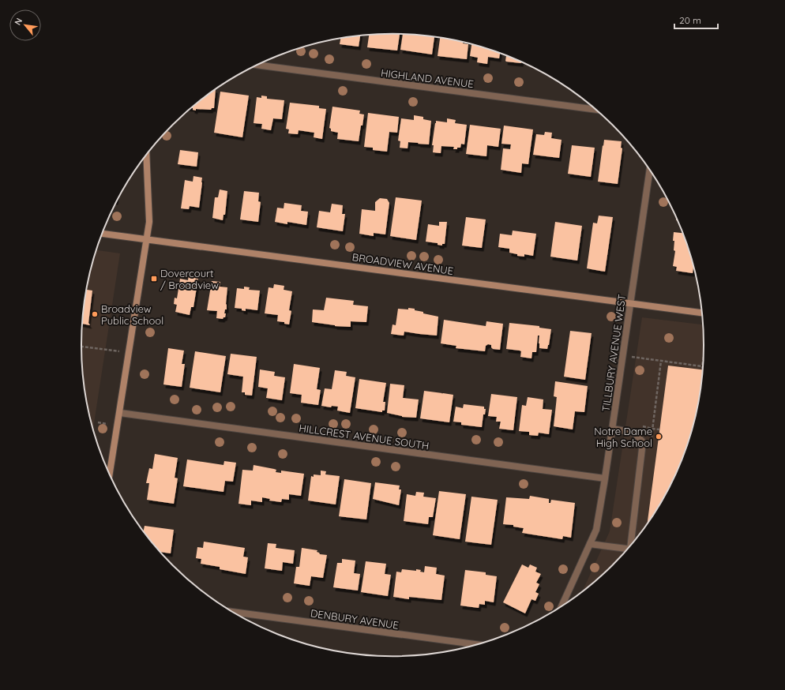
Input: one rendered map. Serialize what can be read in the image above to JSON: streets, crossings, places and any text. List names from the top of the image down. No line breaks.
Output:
{"streets":{"street":["HIGHLAND AVENUE","BROADVIEW AVENUE","TILLBURY AVENUE WEST","HILLCREST AVENUE SOUTH","DENBURY AVENUE"]},"crossings":[["BROADVIEW AVENUE","TILLBURY AVENUE WEST"],["TILLBURY AVENUE WEST","HILLCREST AVENUE SOUTH"]],"places":{"transit":["Dovercourt / Broadview"],"other":["Broadview Public School","Notre Dame High School"]},"scale_bar":"20 m","north":"top left"}
